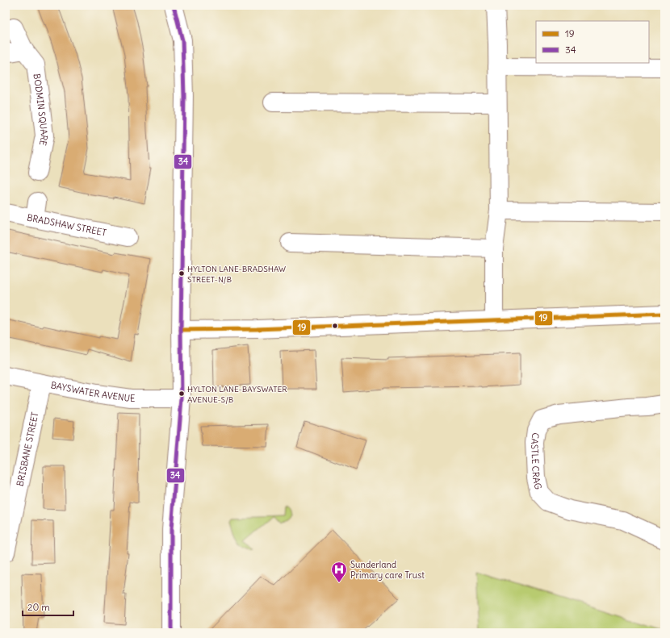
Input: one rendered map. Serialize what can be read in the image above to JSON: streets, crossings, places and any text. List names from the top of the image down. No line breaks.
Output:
{"streets":{"street":["BODMIN SQUARE","BRADSHAW STREET","BAYSWATER AVENUE","BRISBANE STREET","CASTLE CRAG"]},"crossings":[["BAYSWATER AVENUE","BRISBANE STREET"]],"places":{"other":["HYLTON LANE-BRADSHAW STREET-N/B","HYLTON LANE-BAYSWATER AVENUE-S/B"],"hospital":["Sunderland Primary care Trust"]},"lines":["transit line 34","transit line 19"],"legend":["19","34"],"scale_bar":"20 m"}
